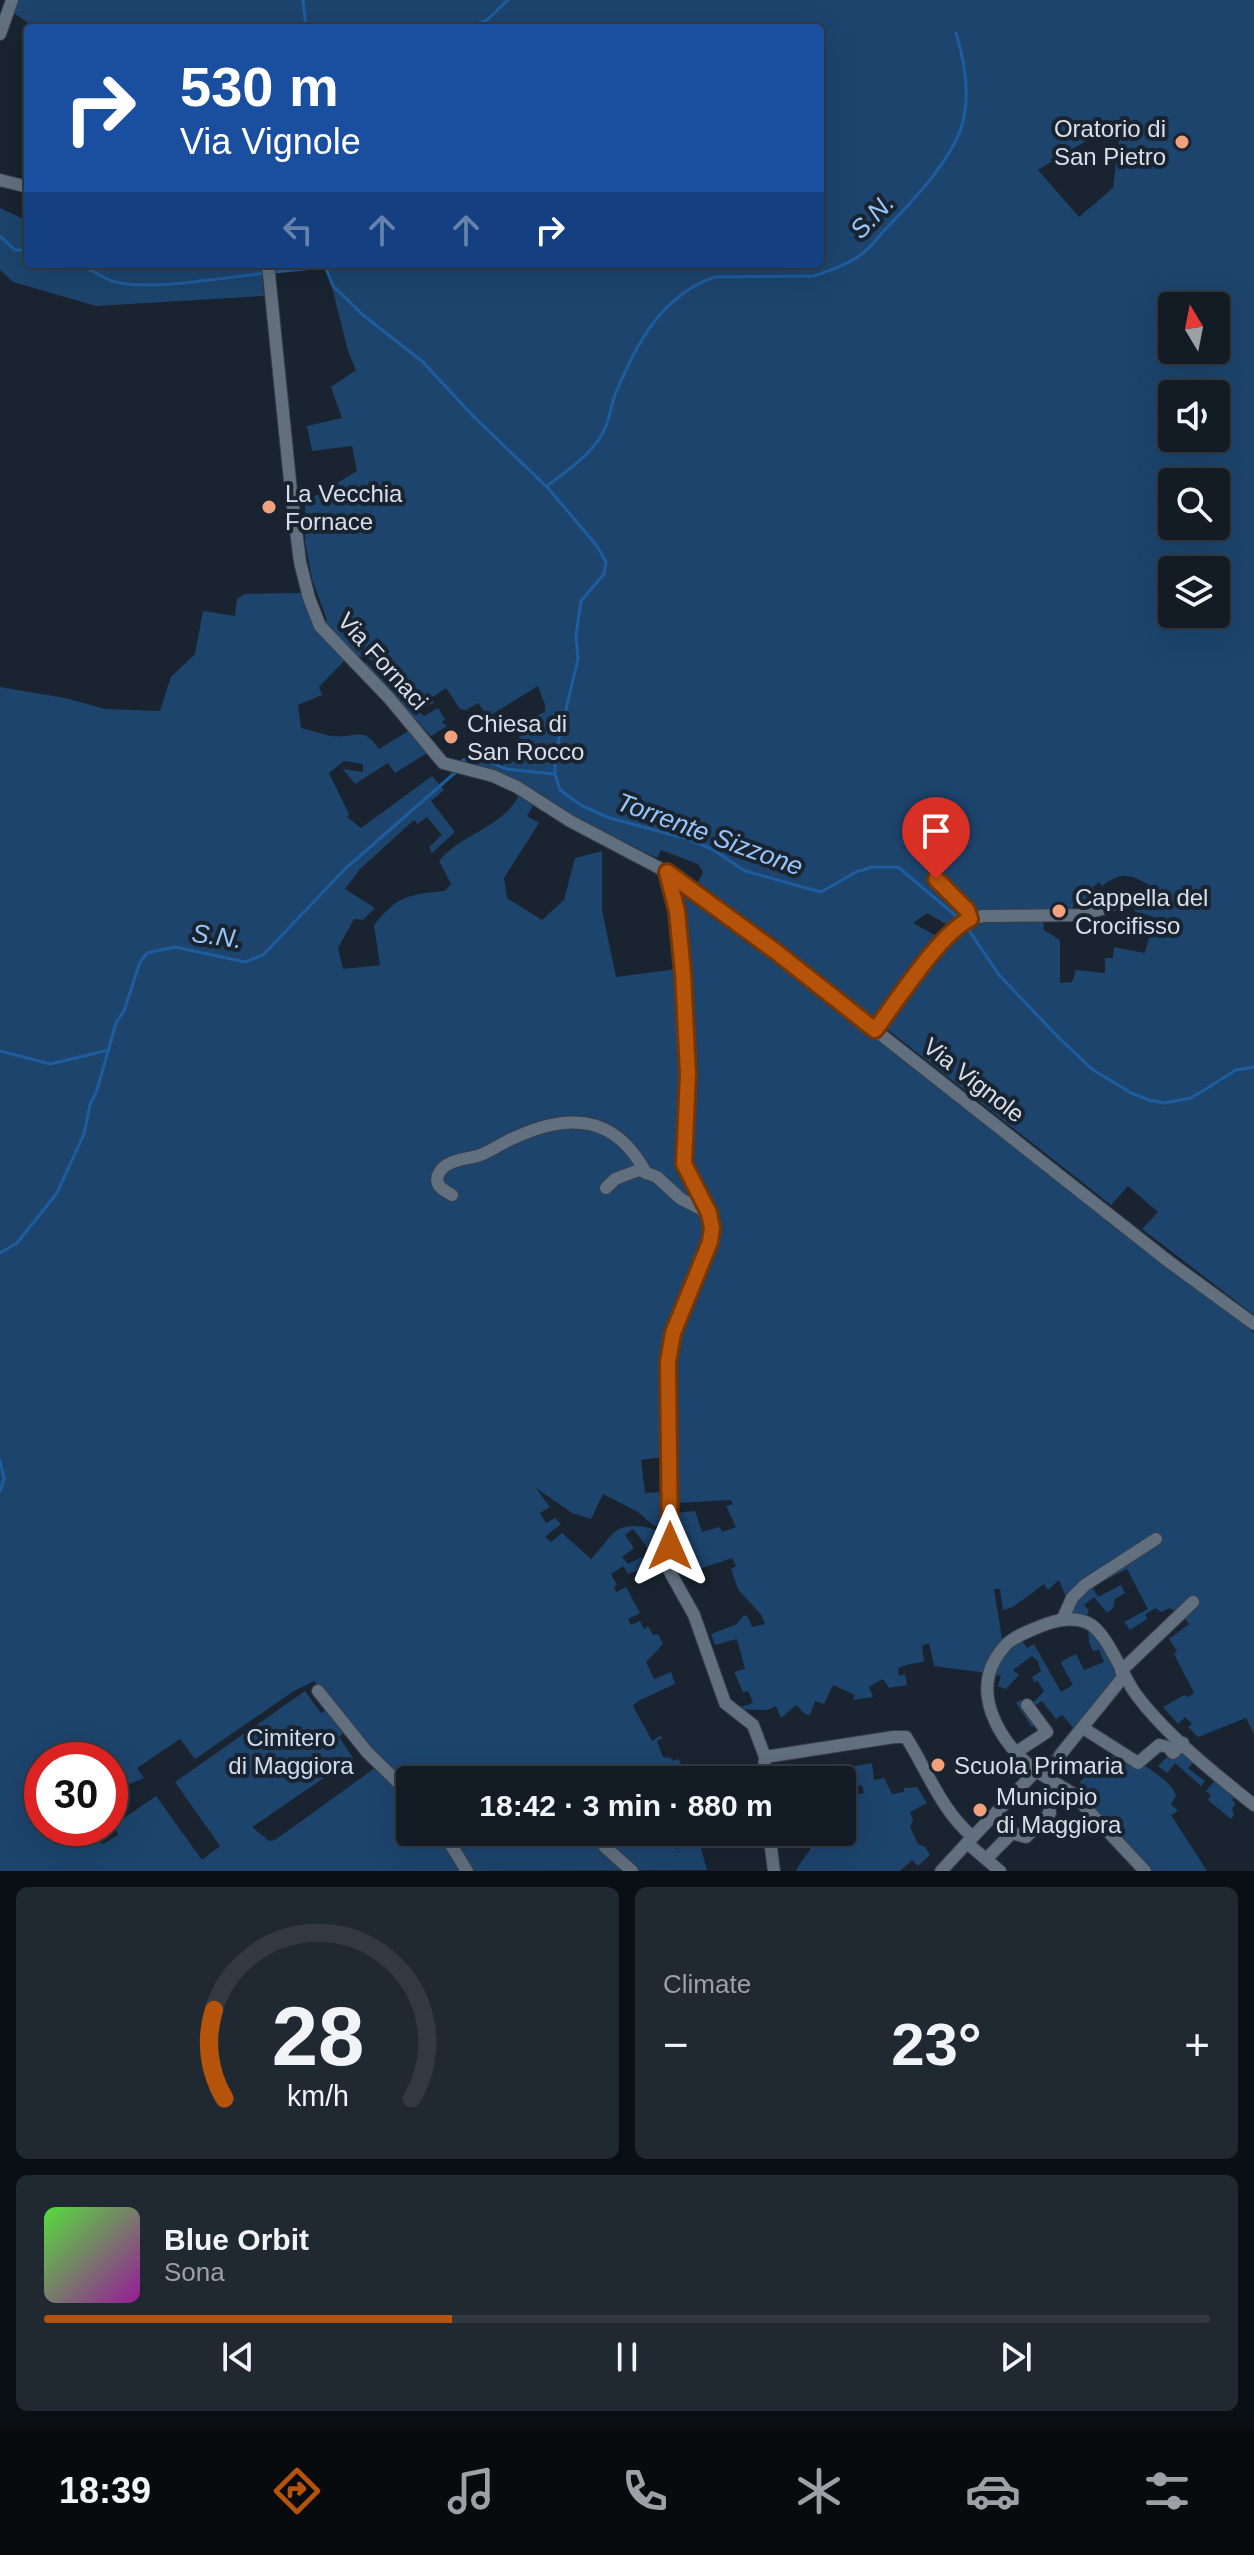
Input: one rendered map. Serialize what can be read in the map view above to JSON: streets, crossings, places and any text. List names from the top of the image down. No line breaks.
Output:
{"streets":{"street":["Via Fornaci","Via Vignole"]},"crossings":[["Via Fornaci","Via Vignole"]],"water":["S.N.","Torrente Sizzone"],"parks":["Cimitero di Maggiora"],"places":["Oratorio di San Pietro","La Vecchia Fornace","Chiesa di San Rocco","Cappella del Crocifisso","Scuola Primaria","Municipio di Maggiora"],"north":"top","page":{"turn":["530 m","Via Vignole"],"limit":"30","trip":"18:42 · 3 min · 880 m","tile":"Climate","heat":["−","23°","+"],"song":["Blue Orbit","Sona"],"tabs":"18:39","gauge":["28","km/h"]}}
